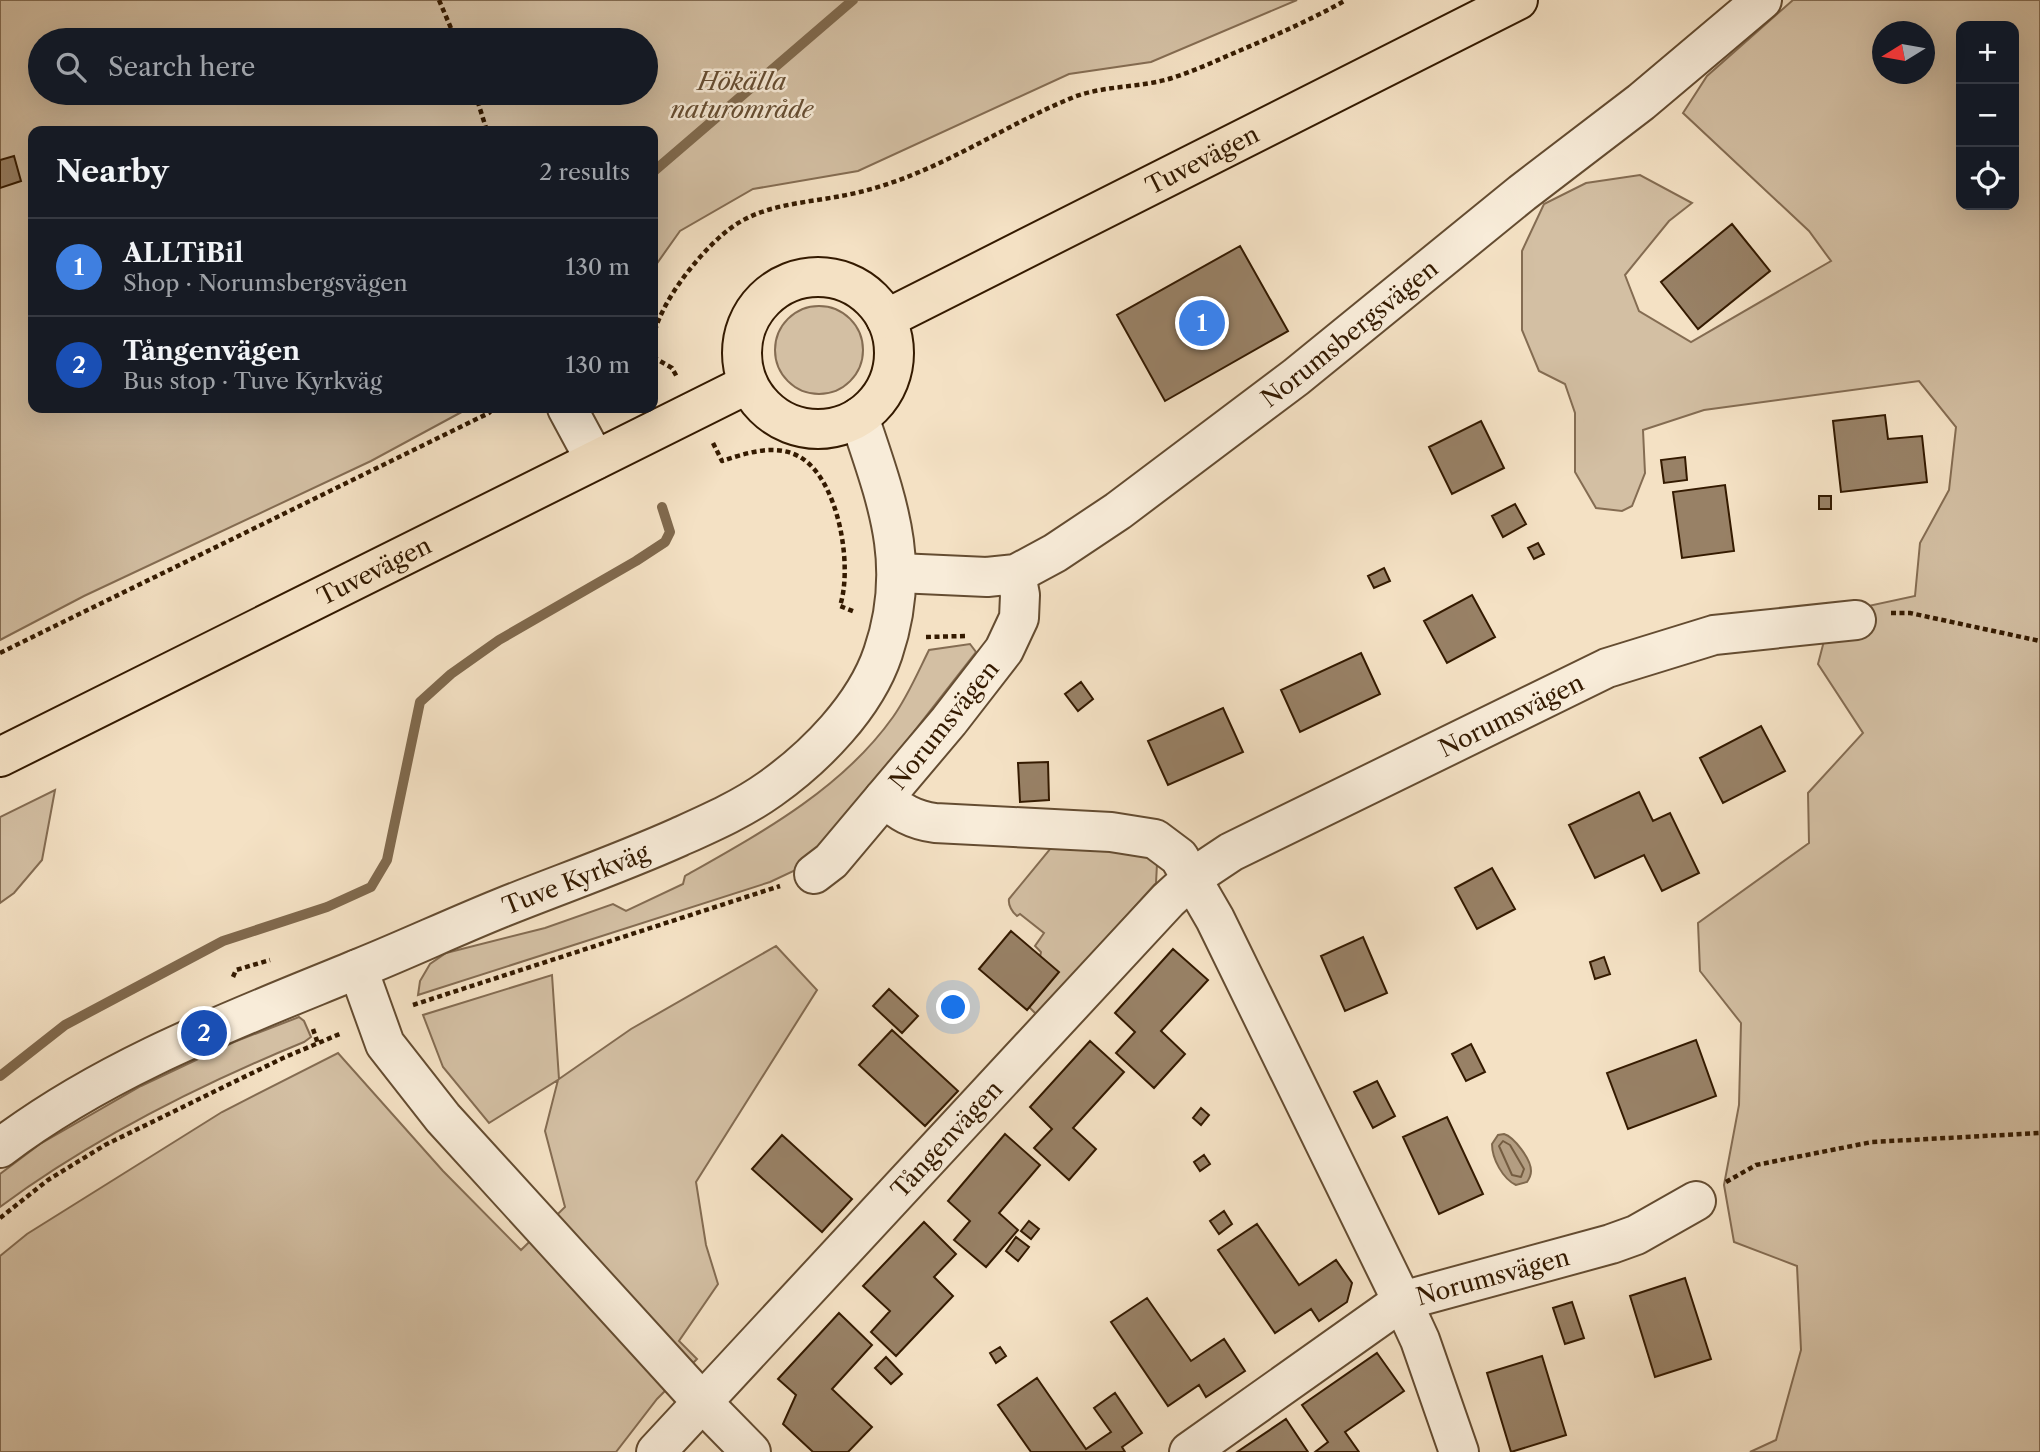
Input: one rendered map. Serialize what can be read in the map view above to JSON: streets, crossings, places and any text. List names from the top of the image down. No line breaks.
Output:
{"streets":{"main road":["Tuvevägen"],"street":["Norumsbergsvägen","Norumsvägen","Tuve Kyrkväg","Tångenvägen"]},"crossings":[["Tuvevägen","Tuve Kyrkväg"],["Norumsbergsvägen","Norumsvägen"],["Norumsbergsvägen","Tuve Kyrkväg"],["Norumsvägen","Tångenvägen"]],"parks":["Hökälla naturområde"],"north":"left","page":{"map_buttons":["+","−"],"search":"Search here","heading":["Nearby","2 results"],"list":[{"mark":"1","name":"ALLTiBil","note":"Shop · Norumsbergsvägen","value":"130 m"},{"mark":"2","name":"Tångenvägen","note":"Bus stop · Tuve Kyrkväg","value":"130 m"}],"pins":["1","2"]}}
